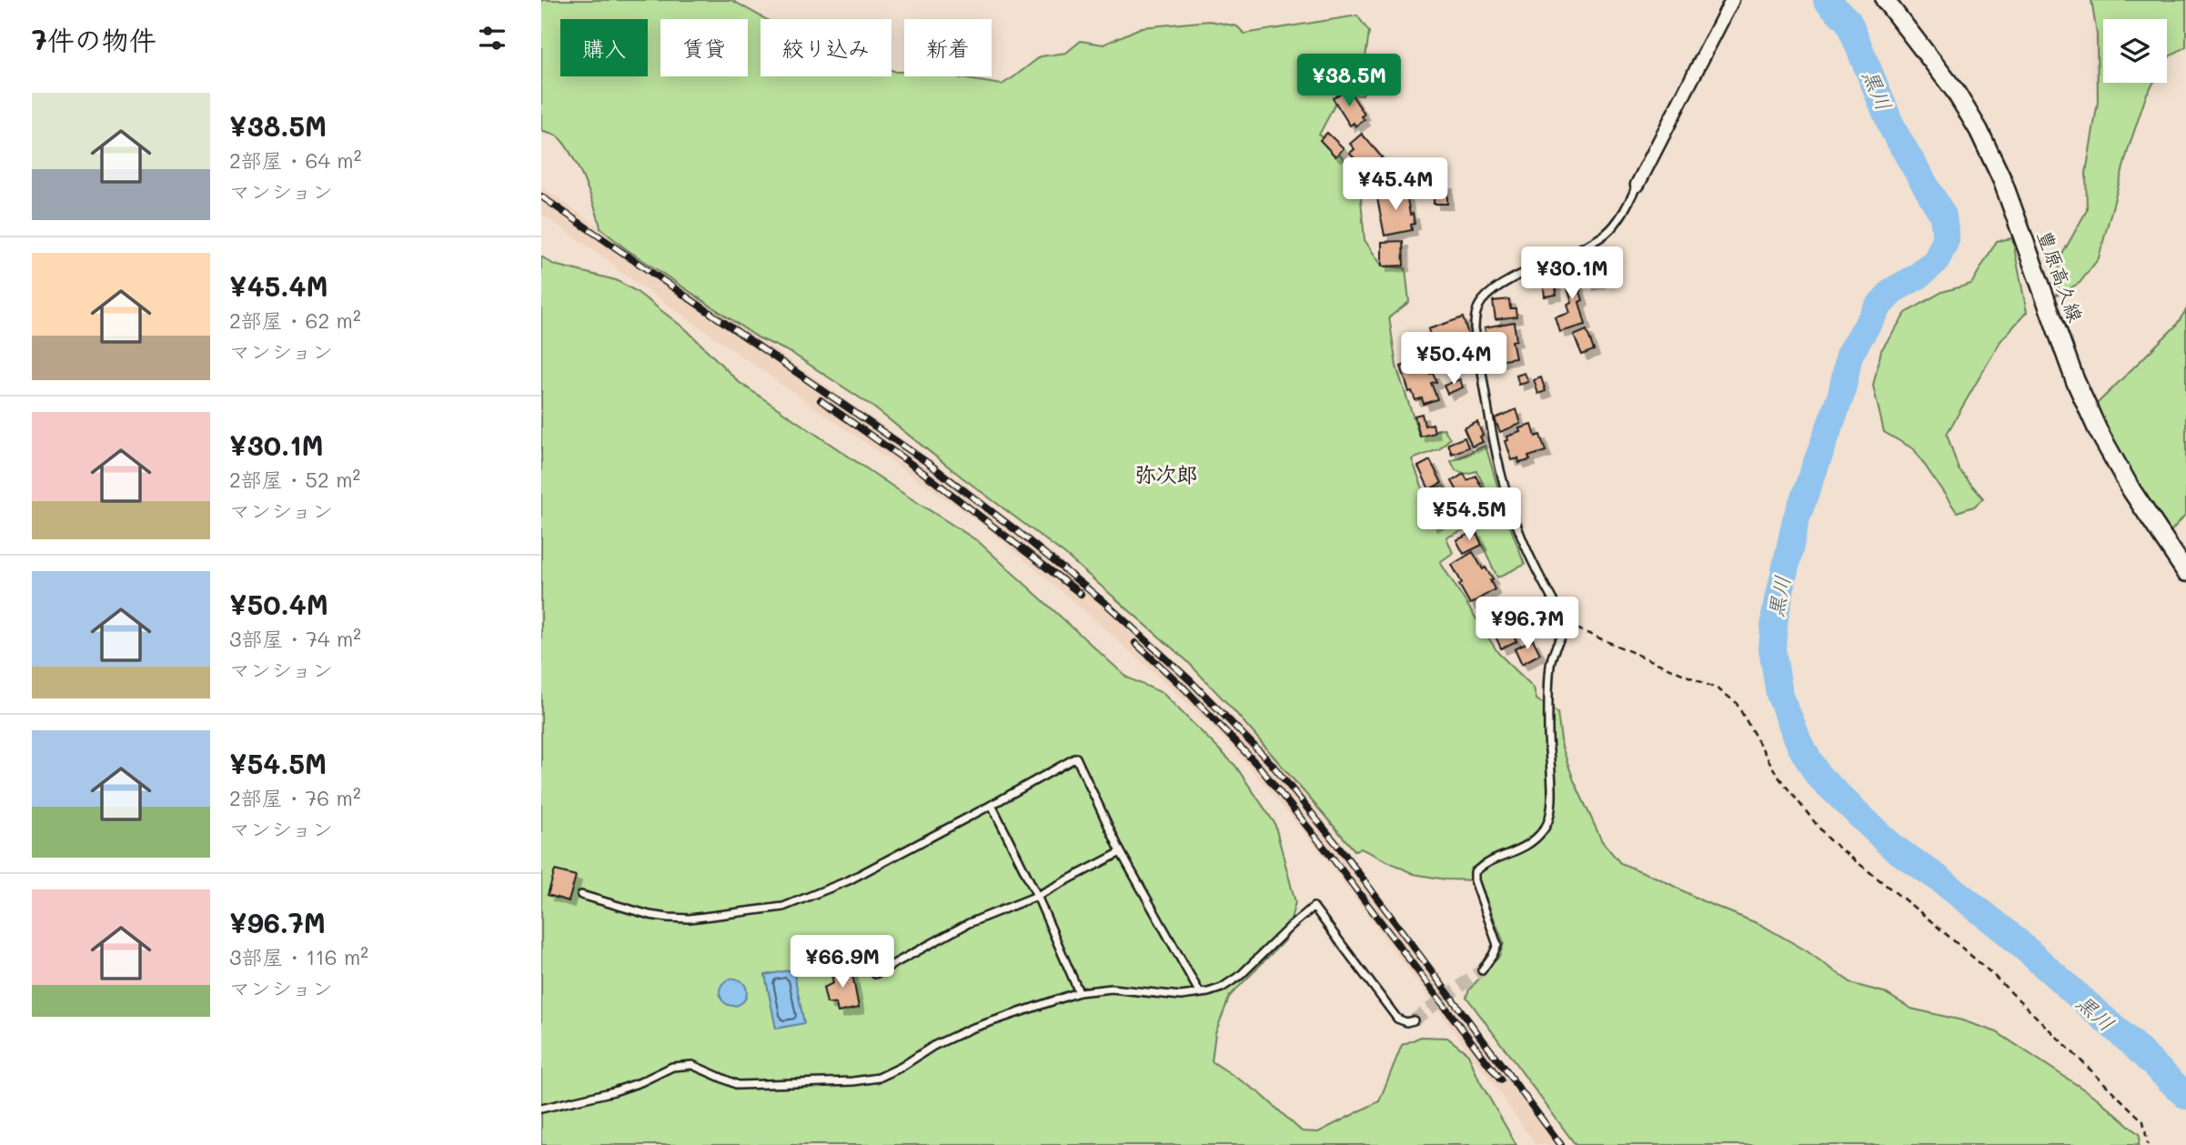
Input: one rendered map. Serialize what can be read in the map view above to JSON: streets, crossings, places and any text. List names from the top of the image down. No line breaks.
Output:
{"streets":{"main road":["豊原高久線"]},"districts":["弥次郎"],"water":["黒川"],"page":{"heading":"7件の物件","chip":["購入","賃貸","絞り込み","新着"],"price":["¥38.5M","¥45.4M","¥30.1M","¥50.4M","¥54.5M","¥96.7M","¥66.9M"],"list":[{"name":"¥38.5M","note":"2部屋 · 64 m² · マンション"},{"name":"¥45.4M","note":"2部屋 · 62 m² · マンション"},{"name":"¥30.1M","note":"2部屋 · 52 m² · マンション"},{"name":"¥50.4M","note":"3部屋 · 74 m² · マンション"},{"name":"¥54.5M","note":"2部屋 · 76 m² · マンション"},{"name":"¥96.7M","note":"3部屋 · 116 m² · マンション"}]}}
